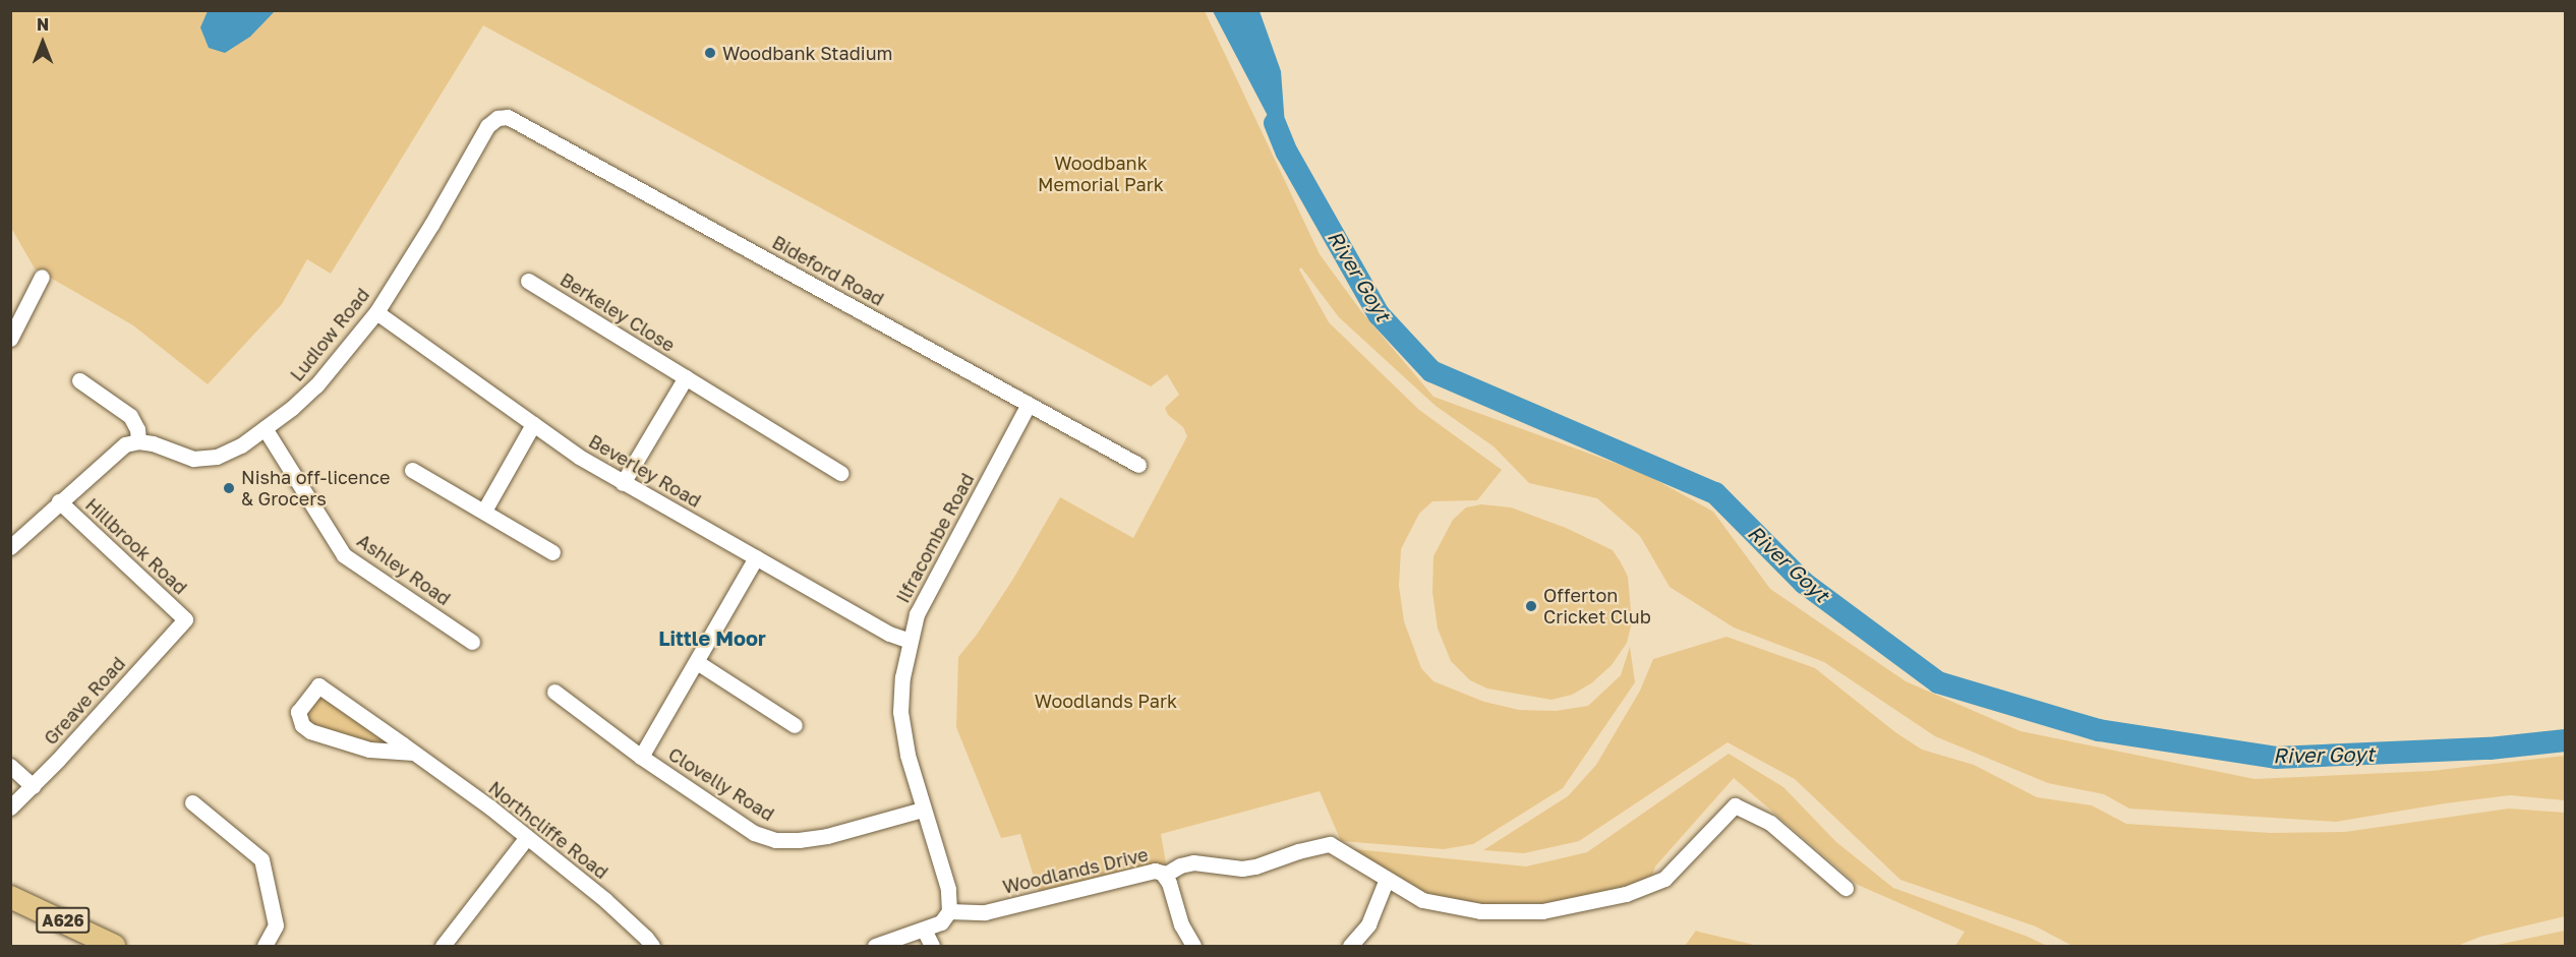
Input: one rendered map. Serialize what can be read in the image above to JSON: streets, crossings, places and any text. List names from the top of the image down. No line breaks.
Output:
{"streets":{"main road":["A626"],"street":["Bideford Road","Berkeley Close","Ludlow Road","Beverley Road","Ilfracombe Road","Hillbrook Road","Ashley Road","Greave Road","Clovelly Road","Northcliffe Road","Woodlands Drive"]},"crossings":[["Bideford Road","Ludlow Road"],["Bideford Road","Ilfracombe Road"],["Ludlow Road","Beverley Road"],["Ludlow Road","Ashley Road"],["Beverley Road","Ilfracombe Road"],["Ilfracombe Road","Clovelly Road"],["Ilfracombe Road","Woodlands Drive"],["Hillbrook Road","Greave Road"]],"districts":["Little Moor"],"water":["River Goyt"],"parks":["Woodbank Memorial Park","Woodlands Park"],"places":["Woodbank Stadium","Nisha off-licence & Grocers","Offerton Cricket Club"],"north":"top"}
